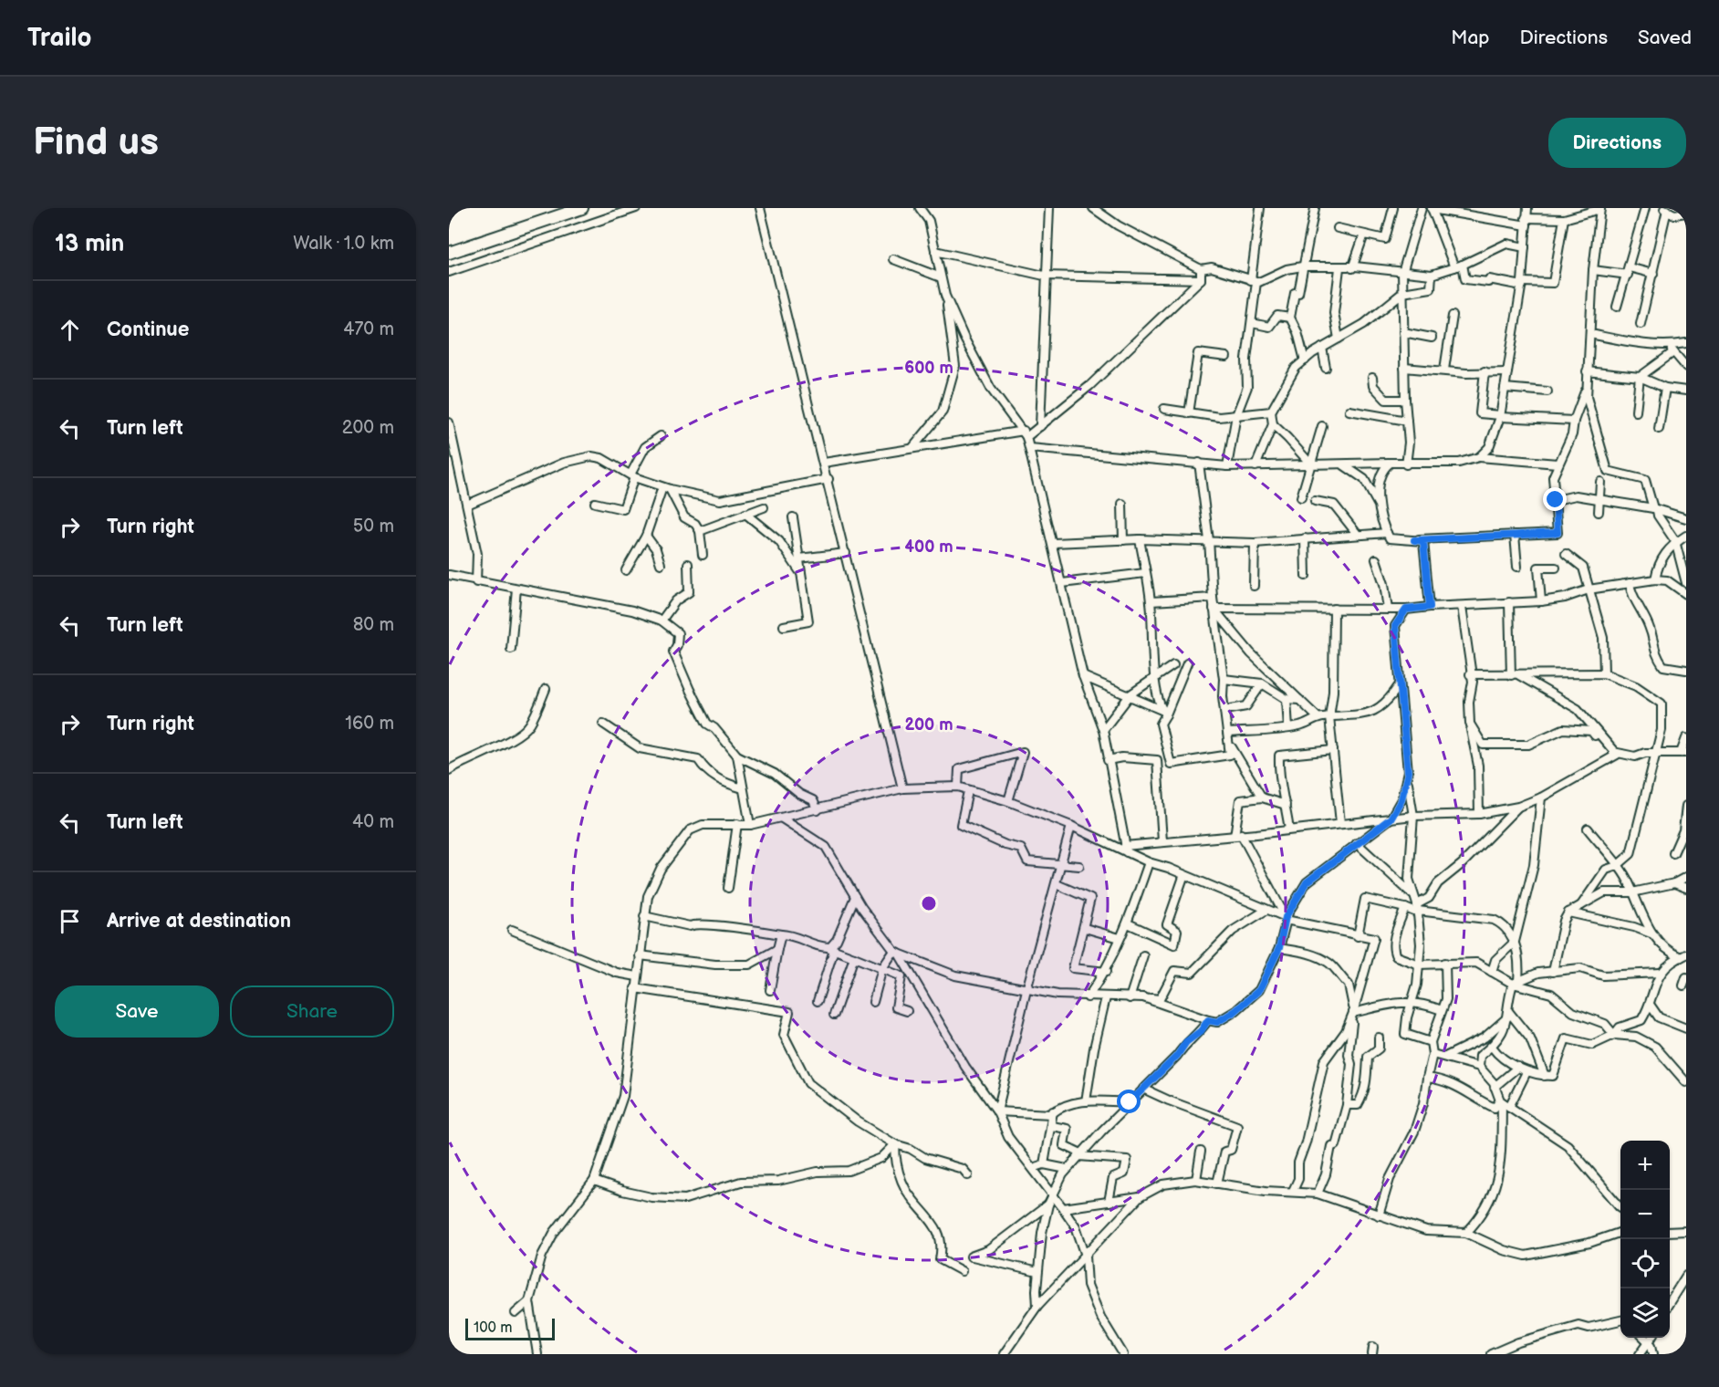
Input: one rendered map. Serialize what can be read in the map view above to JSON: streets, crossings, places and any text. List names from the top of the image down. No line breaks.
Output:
{"scale_bar":"100 m","page":{"header":"Trailo","nav":["Map","Directions","Saved"],"buttons":["Directions",["Save","Share"]],"title":"Find us","heading":["13 min","Walk · 1.0 km"],"list":[["Continue","470 m"],["Turn left","200 m"],["Turn right","50 m"],["Turn left","80 m"],["Turn right","160 m"],["Turn left","40 m"],"Arrive at destination"],"map_buttons":["+","−"],"scale":"100 m"},"rings":["600 m","400 m","200 m"]}
